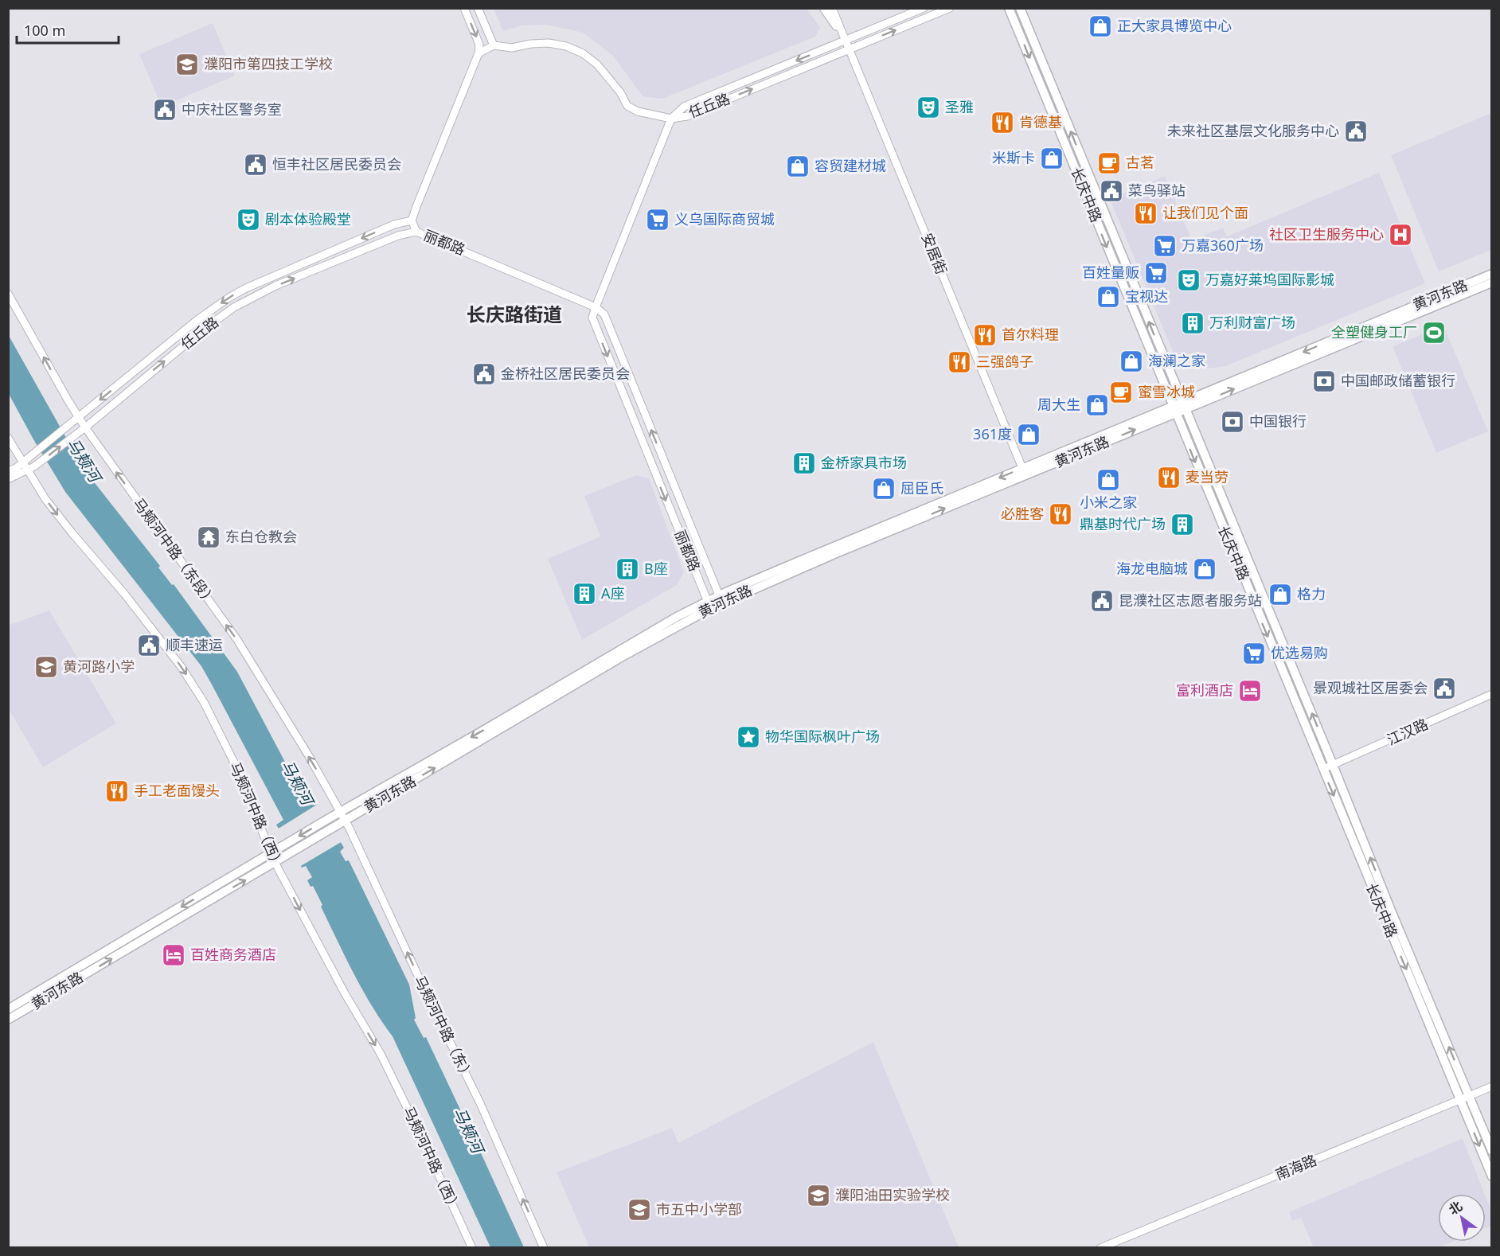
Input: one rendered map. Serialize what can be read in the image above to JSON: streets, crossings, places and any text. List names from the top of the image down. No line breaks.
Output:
{"streets":{"main road":["长庆中路","黄河东路"],"street":["任丘路","丽都路","安居街","马颊河中路（东段）","江汉路","马颊河中路（西）","马颊河中路（东）","南海路"]},"crossings":[["任丘路","丽都路"],["任丘路","安居街"],["任丘路","马颊河中路（东段）"],["任丘路","马颊河中路（西）"],["长庆中路","黄河东路"],["长庆中路","江汉路"],["长庆中路","南海路"],["丽都路","黄河东路"],["安居街","黄河东路"],["黄河东路","马颊河中路（东段）"],["黄河东路","马颊河中路（西）"],["黄河东路","马颊河中路（东）"],["马颊河中路（东段）","马颊河中路（东）"]],"one_way":["马颊河中路（东段）","马颊河中路（西）","马颊河中路（东）"],"districts":["长庆路街道"],"water":["马颊河"],"places":{"shop":["正大家具博览中心","米斯卡","容贸建材城","宝视达","海澜之家","周大生","361度","小米之家","屈臣氏","海龙电脑城","格力"],"school or university":["濮阳市第四技工学校","黄河路小学","濮阳油田实验学校","市五中小学部"],"theatre":["圣雅","剧本体验殿堂","万嘉好莱坞国际影城"],"public building":["中庆社区警务室","未来社区基层文化服务中心","恒丰社区居民委员会","菜鸟驿站","金桥社区居民委员会","昆濮社区志愿者服务站","顺丰速运","景观城社区居委会"],"restaurant":["肯德基","让我们见个面","首尔料理","三强鸽子","麦当劳","必胜客","手工老面馒头"],"cafe":["古茗","蜜雪冰城"],"supermarket":["义乌国际商贸城","万嘉360广场","百姓量贩","优选易购"],"hospital":["社区卫生服务中心"],"building":["万利财富广场","金桥家具市场","鼎基时代广场","B座","A座"],"sports":["全塑健身工厂"],"bank":["中国邮政储蓄银行","中国银行"],"temple":["东白仓教会"],"hotel":["富利酒店","百姓商务酒店"],"place":["物华国际枫叶广场"]},"scale_bar":"100 m","north":"top left"}
